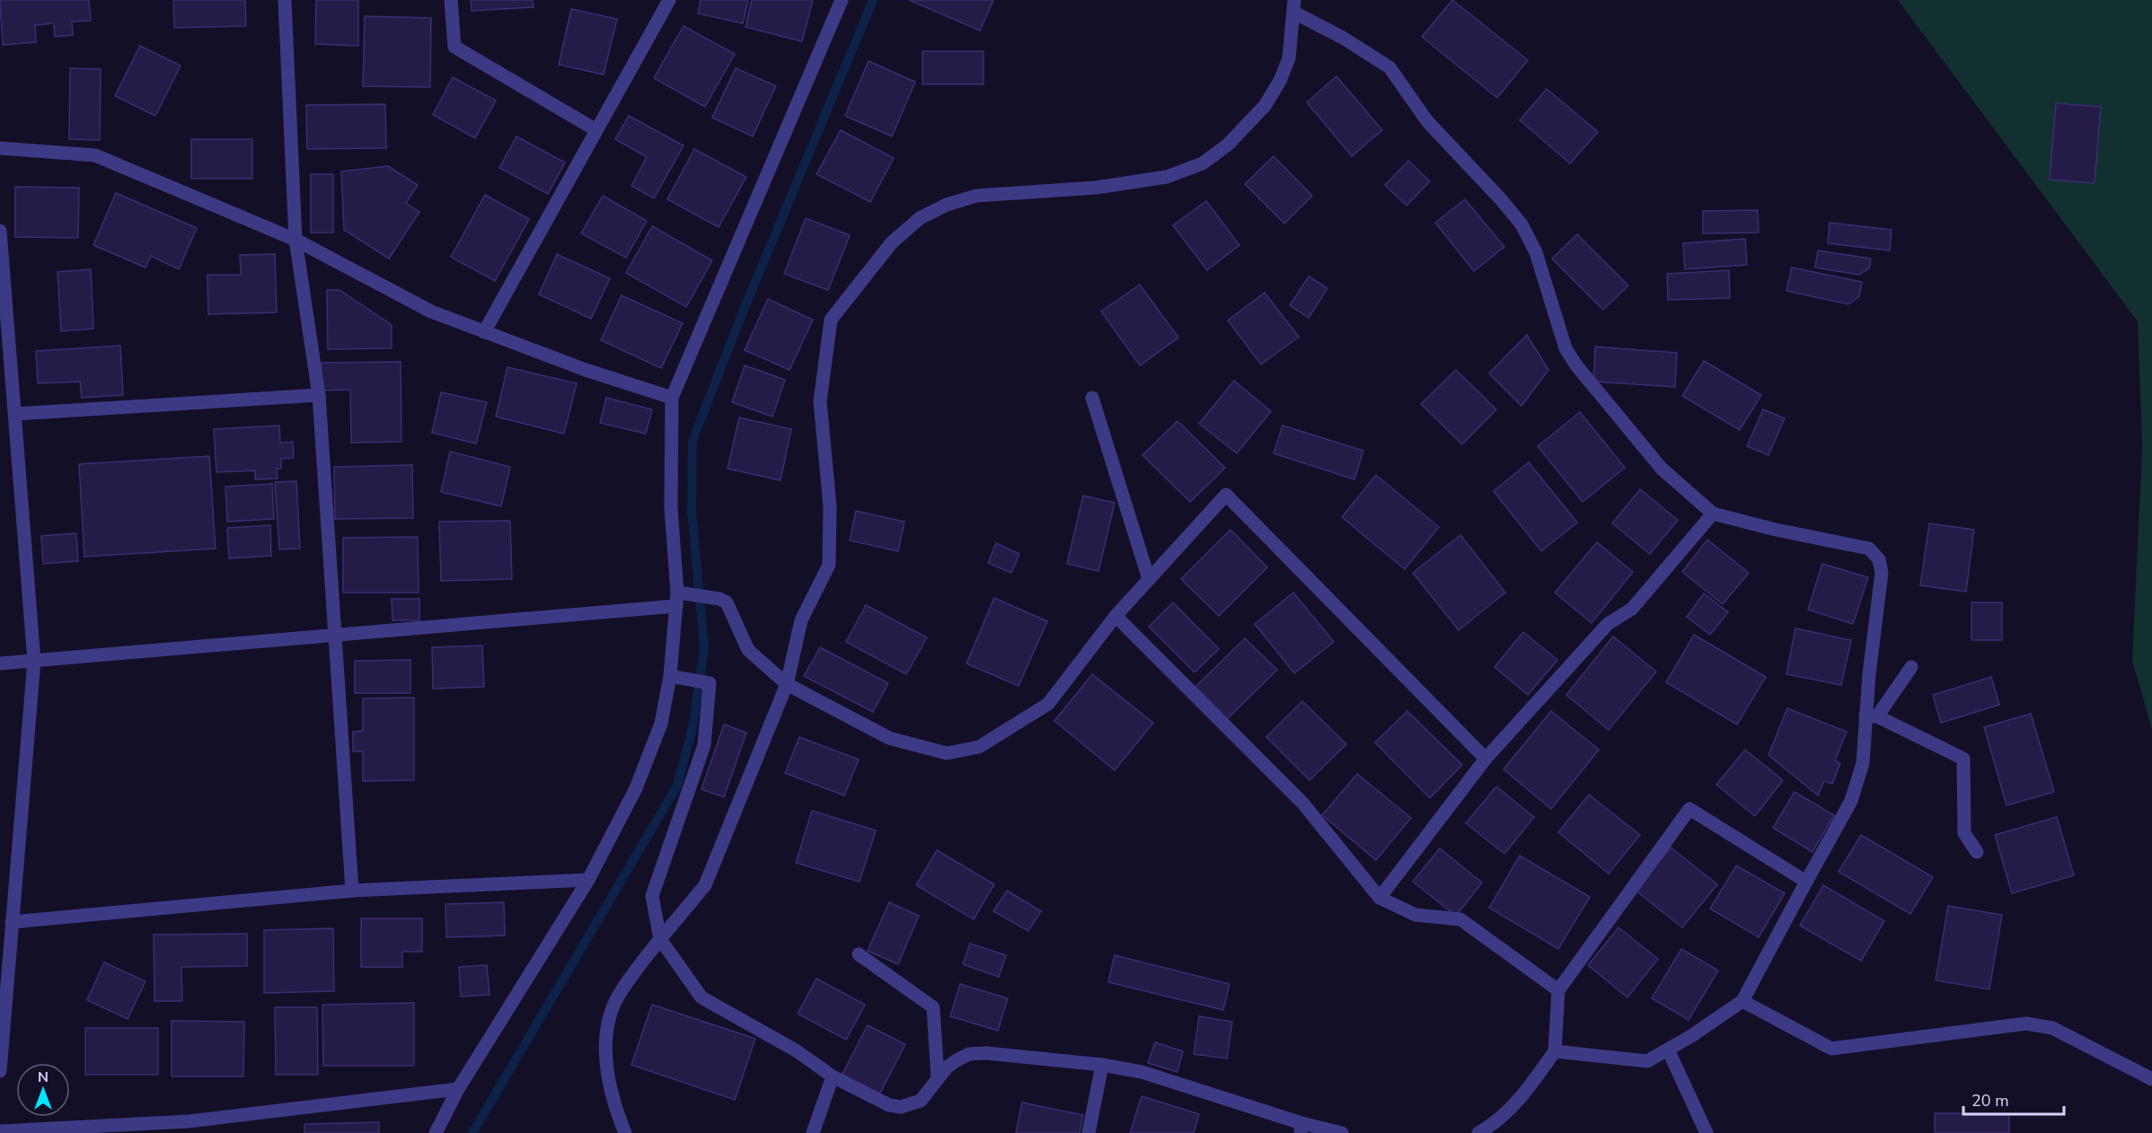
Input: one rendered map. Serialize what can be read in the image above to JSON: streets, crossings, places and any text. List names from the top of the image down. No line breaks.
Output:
{"scale_bar":"20 m","north":"top"}
